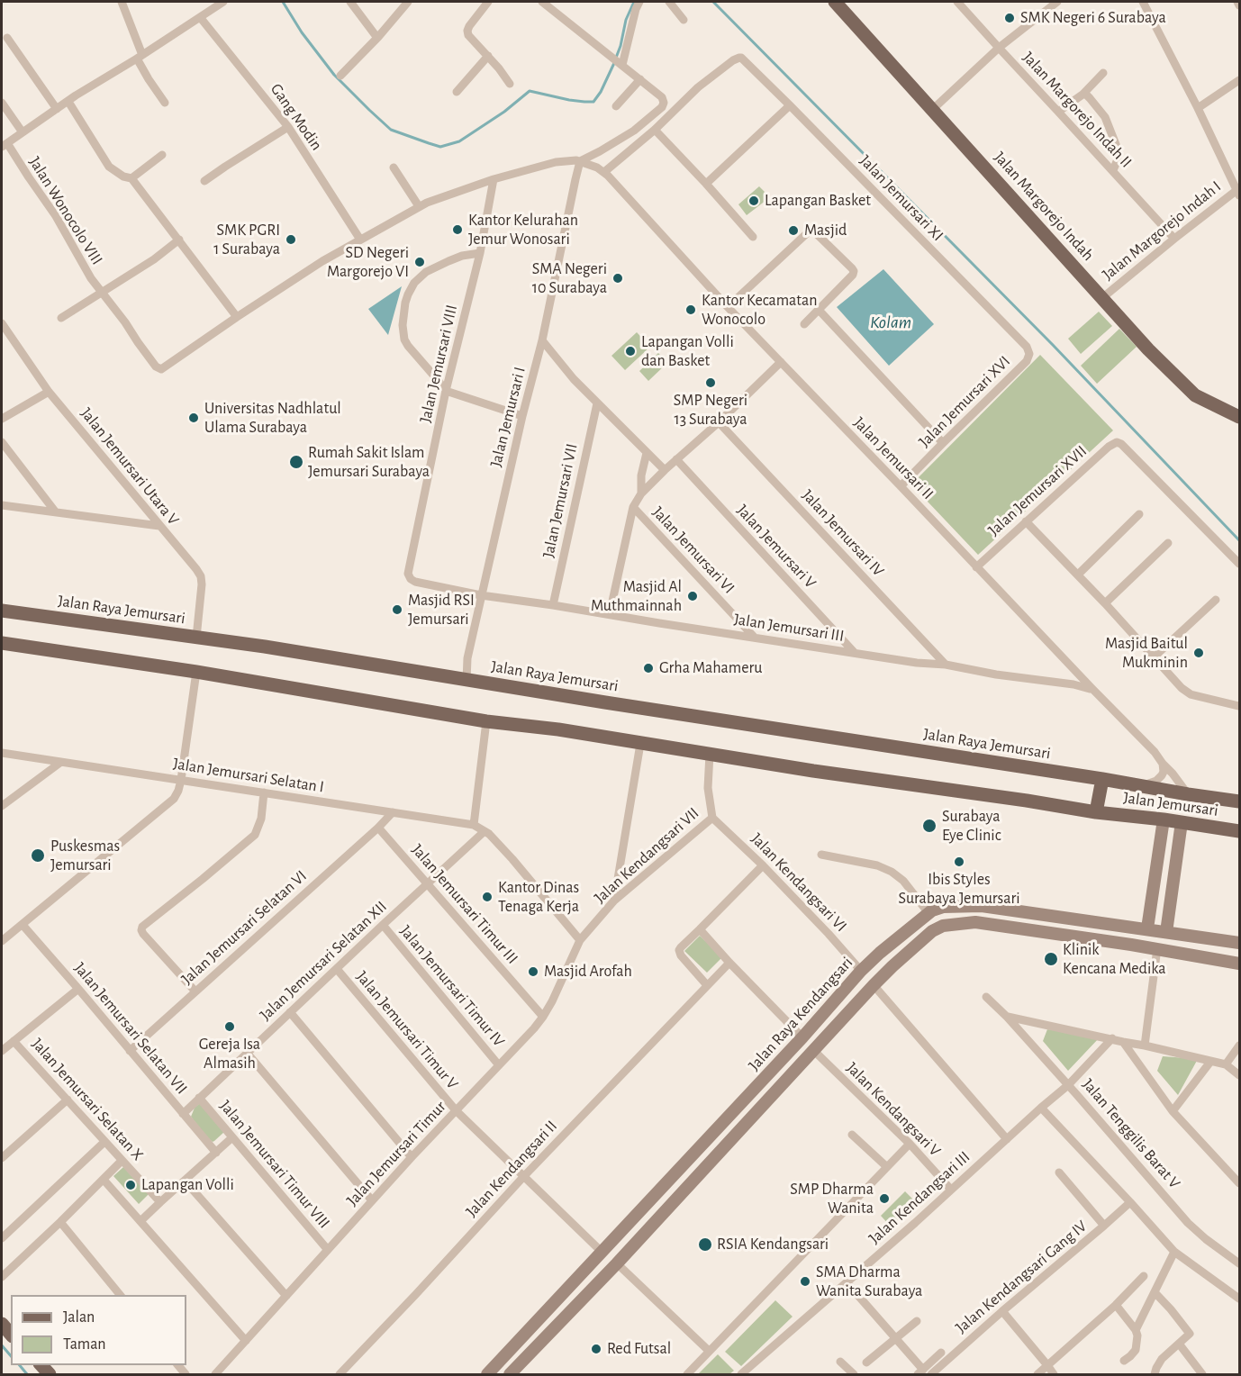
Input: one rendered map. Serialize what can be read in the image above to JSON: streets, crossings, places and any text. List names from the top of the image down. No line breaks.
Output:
{"streets":{"main road":["Jalan Margorejo Indah","Jalan Raya Jemursari","Jalan Jemursari","Jalan Raya Kendangsari"],"street":["Jalan Margorejo Indah II","Gang Modin","Jalan Jemursari XI","Jalan Wonocolo VIII","Jalan Margorejo Indah I","Jalan Jemursari VIII","Jalan Jemursari XVI","Jalan Jemursari I","Jalan Jemursari II","Jalan Jemursari Utara V","Jalan Jemursari XVII","Jalan Jemursari VII","Jalan Jemursari IV","Jalan Jemursari V","Jalan Jemursari VI","Jalan Jemursari III","Jalan Jemursari Selatan I","Jalan Kendangsari VII","Jalan Kendangsari VI","Jalan Jemursari Timur III","Jalan Jemursari Selatan VI","Jalan Jemursari Selatan XII","Jalan Jemursari Timur IV","Jalan Jemursari Selatan VII","Jalan Jemursari Timur V","Jalan Jemursari Selatan X","Jalan Kendangsari V","Jalan Tenggilis Barat V","Jalan Jemursari Timur","Jalan Jemursari Timur VIII","Jalan Kendangsari II","Jalan Kendangsari III","Jalan Kendangsari Gang IV"]},"crossings":[["Jalan Margorejo Indah II","Jalan Margorejo Indah I"],["Jalan Jemursari XI","Jalan Jemursari XVI"],["Jalan Margorejo Indah","Jalan Margorejo Indah I"],["Jalan Jemursari VIII","Jalan Jemursari I"],["Jalan Jemursari VIII","Jalan Jemursari III"],["Jalan Jemursari XVI","Jalan Jemursari II"],["Jalan Jemursari I","Jalan Raya Jemursari"],["Jalan Jemursari I","Jalan Jemursari III"],["Jalan Jemursari II","Jalan Jemursari XVII"],["Jalan Jemursari II","Jalan Jemursari VI"],["Jalan Jemursari II","Jalan Jemursari III"],["Jalan Jemursari II","Jalan Jemursari"],["Jalan Jemursari Utara V","Jalan Raya Jemursari"],["Jalan Jemursari VII","Jalan Jemursari III"],["Jalan Jemursari IV","Jalan Jemursari VI"],["Jalan Jemursari IV","Jalan Jemursari III"],["Jalan Jemursari V","Jalan Jemursari VI"],["Jalan Jemursari V","Jalan Jemursari III"],["Jalan Jemursari VI","Jalan Jemursari III"],["Jalan Raya Jemursari","Jalan Jemursari"],["Jalan Jemursari Selatan I","Jalan Kendangsari VII"],["Jalan Jemursari Selatan I","Jalan Jemursari Selatan XII"],["Jalan Jemursari Selatan I","Jalan Jemursari Timur"],["Jalan Kendangsari VII","Jalan Kendangsari VI"],["Jalan Kendangsari VII","Jalan Jemursari Timur"],["Jalan Kendangsari VI","Jalan Raya Kendangsari"],["Jalan Jemursari Timur III","Jalan Jemursari Selatan VI"],["Jalan Jemursari Timur III","Jalan Jemursari Selatan XII"],["Jalan Jemursari Timur III","Jalan Jemursari Timur"],["Jalan Jemursari Selatan VI","Jalan Jemursari Selatan VII"],["Jalan Jemursari Selatan XII","Jalan Jemursari Timur IV"],["Jalan Jemursari Selatan XII","Jalan Jemursari Selatan VII"],["Jalan Jemursari Selatan XII","Jalan Jemursari Timur V"],["Jalan Jemursari Selatan XII","Jalan Jemursari Timur VIII"],["Jalan Jemursari Timur IV","Jalan Jemursari Timur"],["Jalan Raya Kendangsari","Jalan Jemursari Timur V"],["Jalan Raya Kendangsari","Jalan Kendangsari V"],["Jalan Jemursari Timur V","Jalan Jemursari Timur"],["Jalan Jemursari Timur V","Jalan Kendangsari II"],["Jalan Kendangsari V","Jalan Kendangsari III"],["Jalan Tenggilis Barat V","Jalan Kendangsari III"],["Jalan Jemursari Timur","Jalan Jemursari Timur VIII"]],"water":["Kolam"],"places":["SMK Negeri 6 Surabaya","Lapangan Basket","Kantor Kelurahan Jemur Wonosari","Masjid","SMK PGRI 1 Surabaya","SD Negeri Margorejo VI","SMA Negeri 10 Surabaya","Kantor Kecamatan Wonocolo","Lapangan Volli dan Basket","SMP Negeri 13 Surabaya","Universitas Nadhlatul Ulama Surabaya","Rumah Sakit Islam Jemursari Surabaya","Masjid Al Muthmainnah","Masjid RSI Jemursari","Masjid Baitul Mukminin","Grha Mahameru","Surabaya Eye Clinic","Puskesmas Jemursari","Ibis Styles Surabaya Jemursari","Kantor Dinas Tenaga Kerja","Klinik Kencana Medika","Masjid Arofah","Gereja Isa Almasih","Lapangan Volli","SMP Dharma Wanita","RSIA Kendangsari","SMA Dharma Wanita Surabaya","Red Futsal"],"legend":["Jalan","Taman"]}
